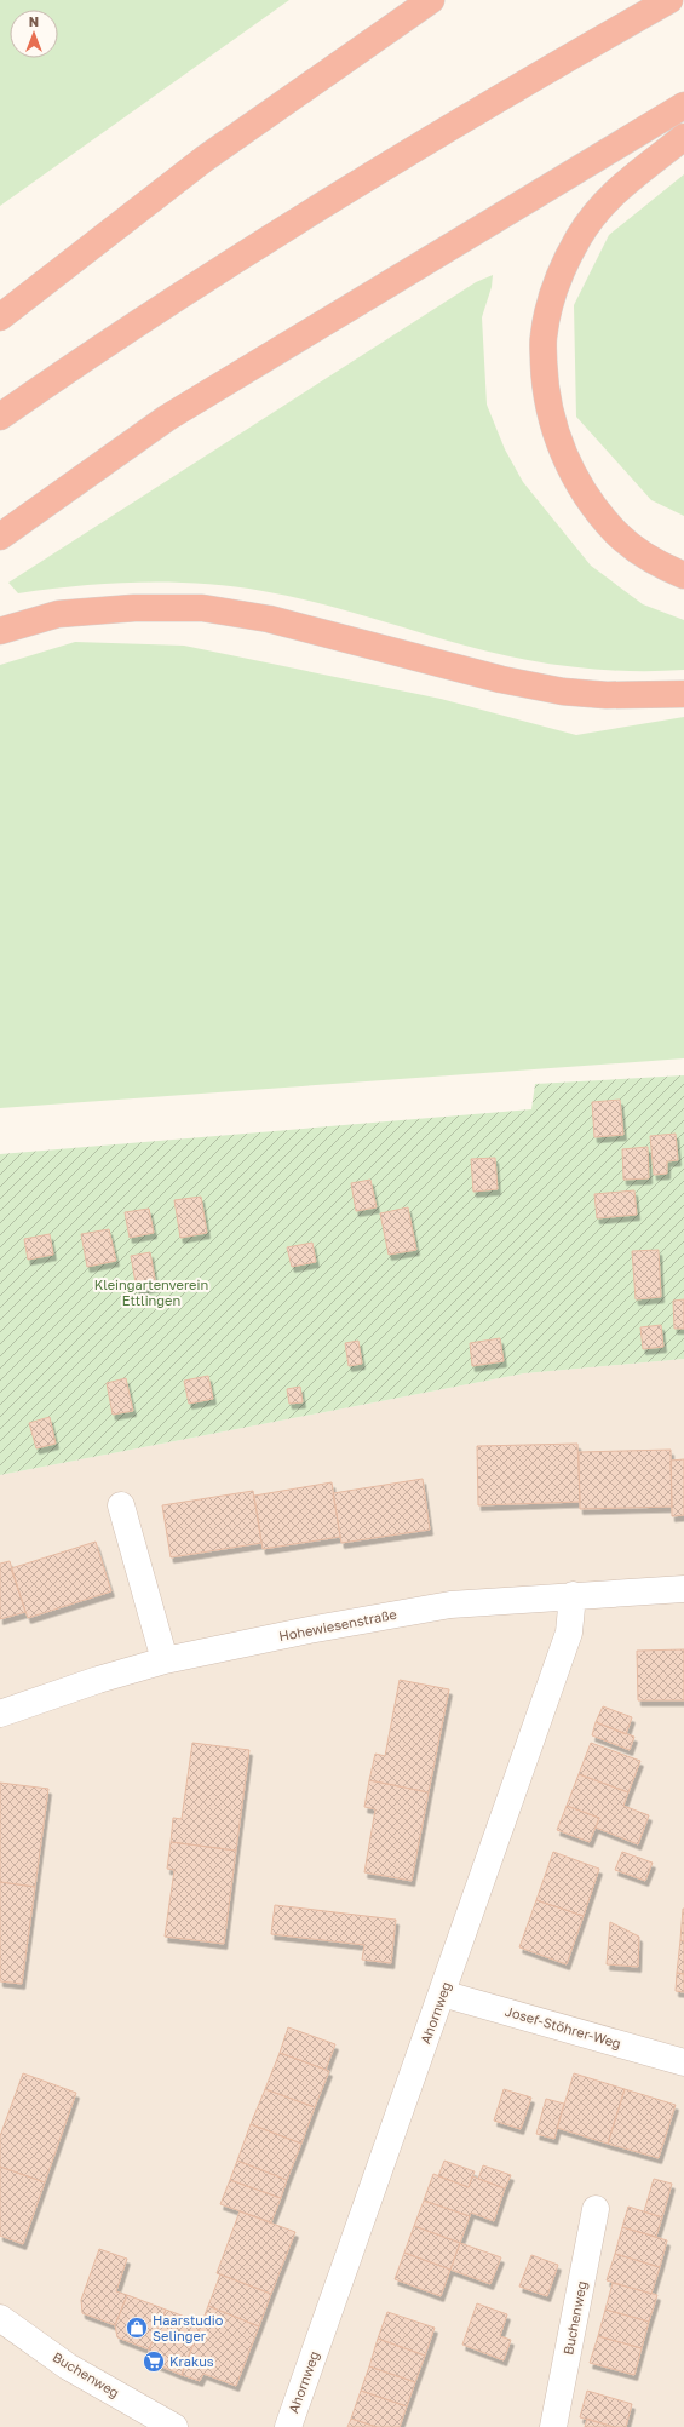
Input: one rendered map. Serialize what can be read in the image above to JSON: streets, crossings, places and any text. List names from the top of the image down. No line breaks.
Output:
{"streets":{"street":["Hohewiesenstraße","Ahornweg","Josef-Stöhrer-Weg","Buchenweg"]},"crossings":[["Hohewiesenstraße","Ahornweg"],["Ahornweg","Josef-Stöhrer-Weg"]],"parks":["Kleingartenverein Ettlingen"],"places":{"shop":["Haarstudio Selinger"],"supermarket":["Krakus"]},"north":"top"}
